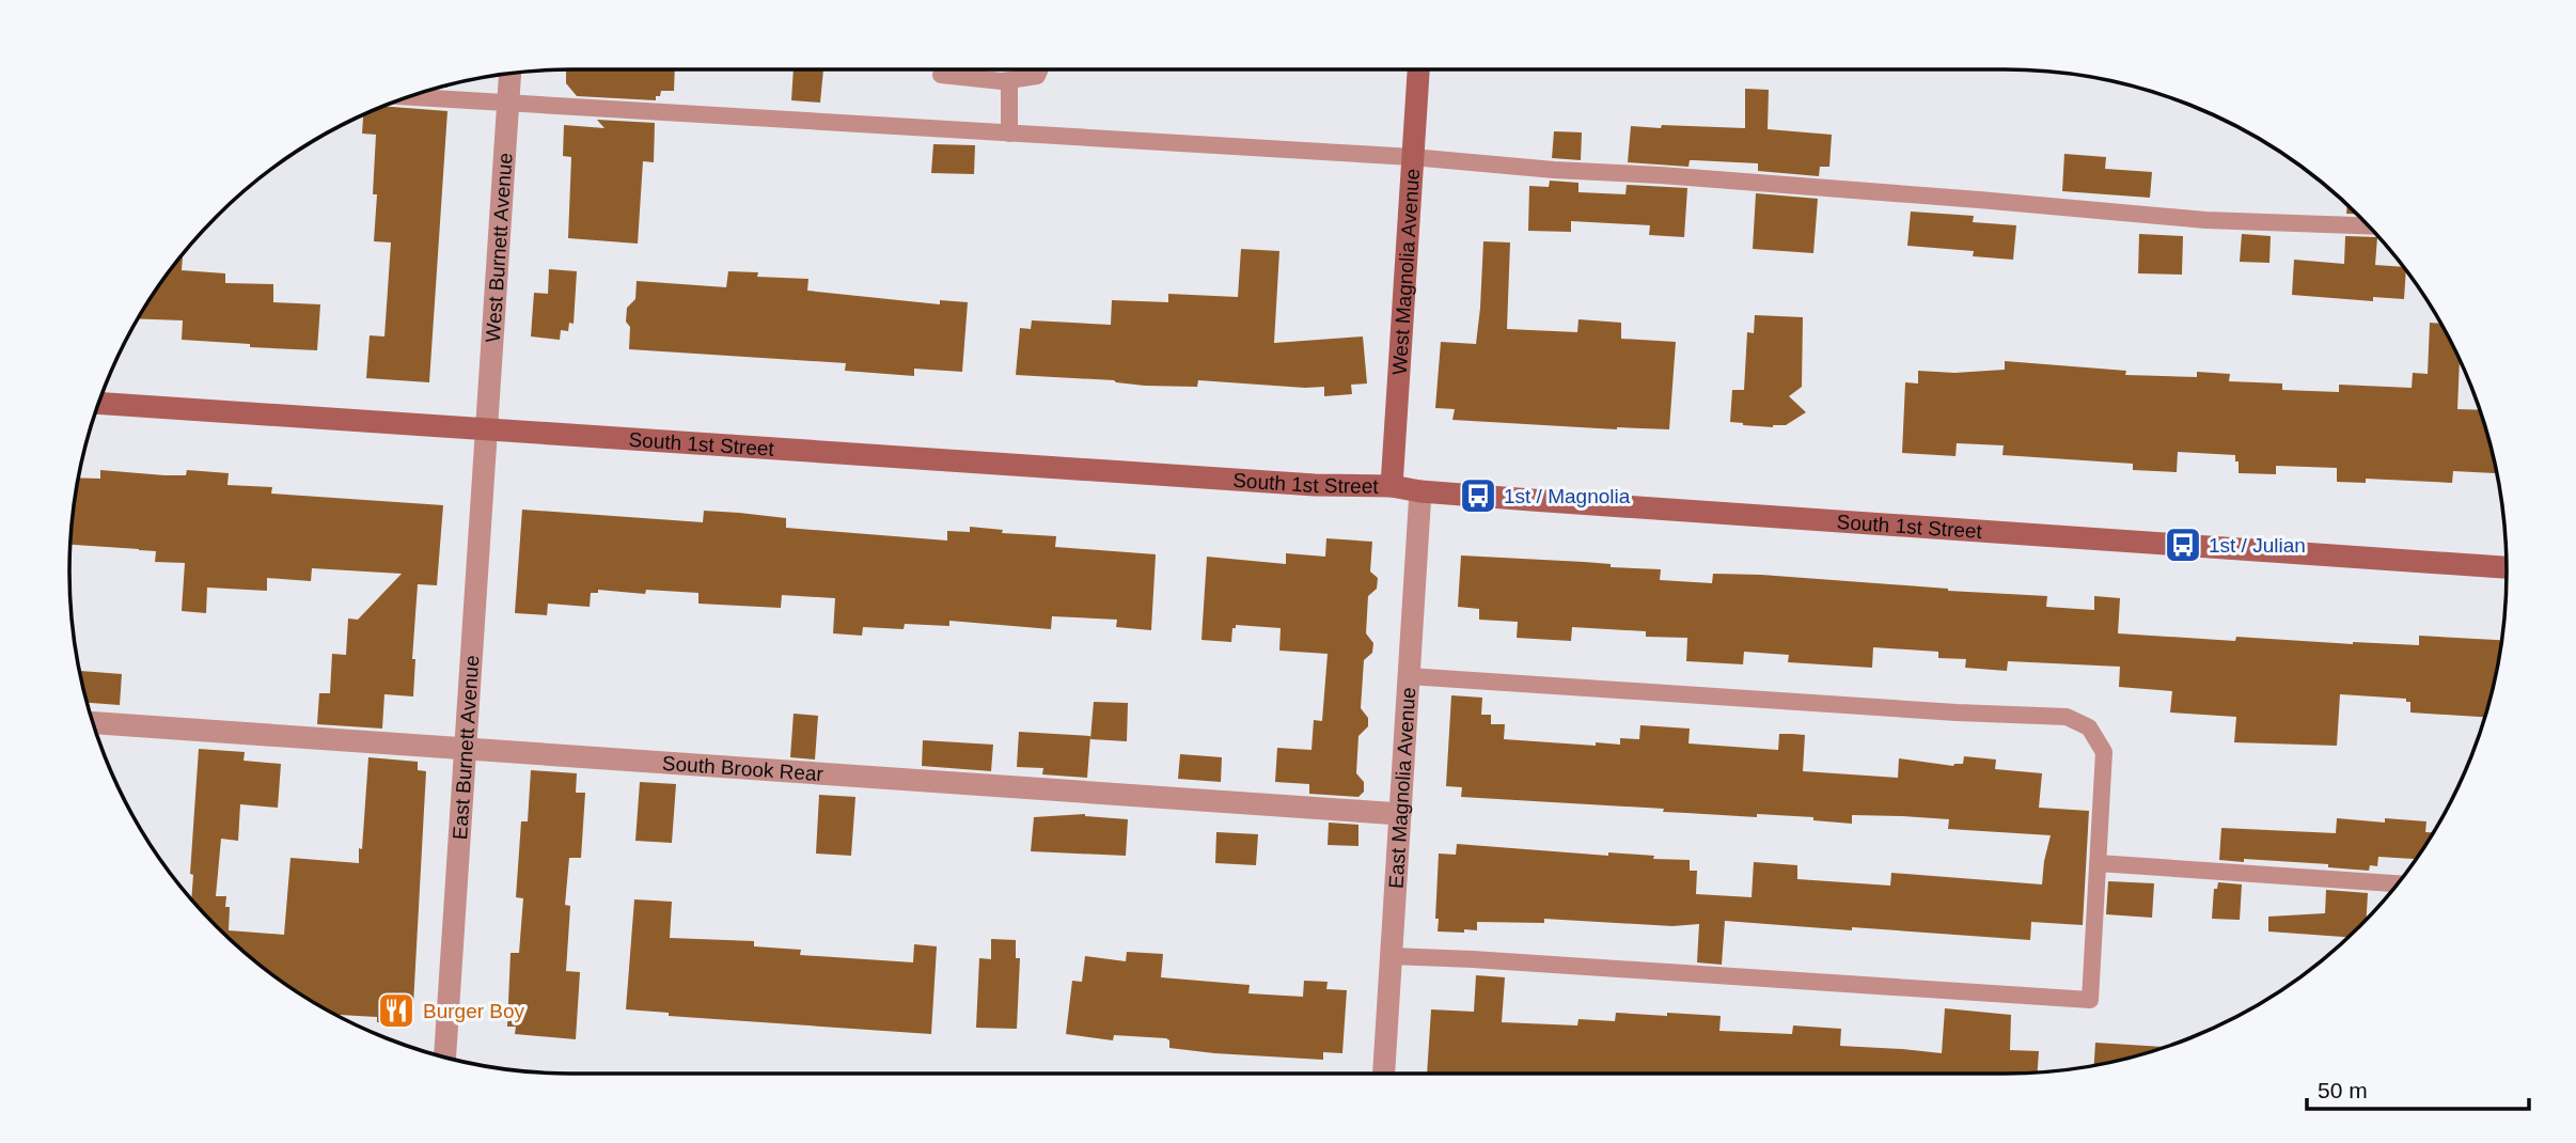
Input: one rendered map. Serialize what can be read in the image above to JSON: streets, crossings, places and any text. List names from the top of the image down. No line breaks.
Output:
{"streets":{"street":["West Burnett Avenue","West Magnolia Avenue","South 1st Street","East Burnett Avenue","South Brook Rear","East Magnolia Avenue"]},"crossings":[["West Burnett Avenue","South 1st Street"],["West Burnett Avenue","East Burnett Avenue"],["West Magnolia Avenue","South 1st Street"],["South 1st Street","East Burnett Avenue"],["South 1st Street","East Magnolia Avenue"],["East Burnett Avenue","South Brook Rear"],["South Brook Rear","East Magnolia Avenue"]],"places":{"bus stop":["1st / Magnolia","1st / Julian"],"restaurant":["Burger Boy"]},"scale_bar":"50 m"}
